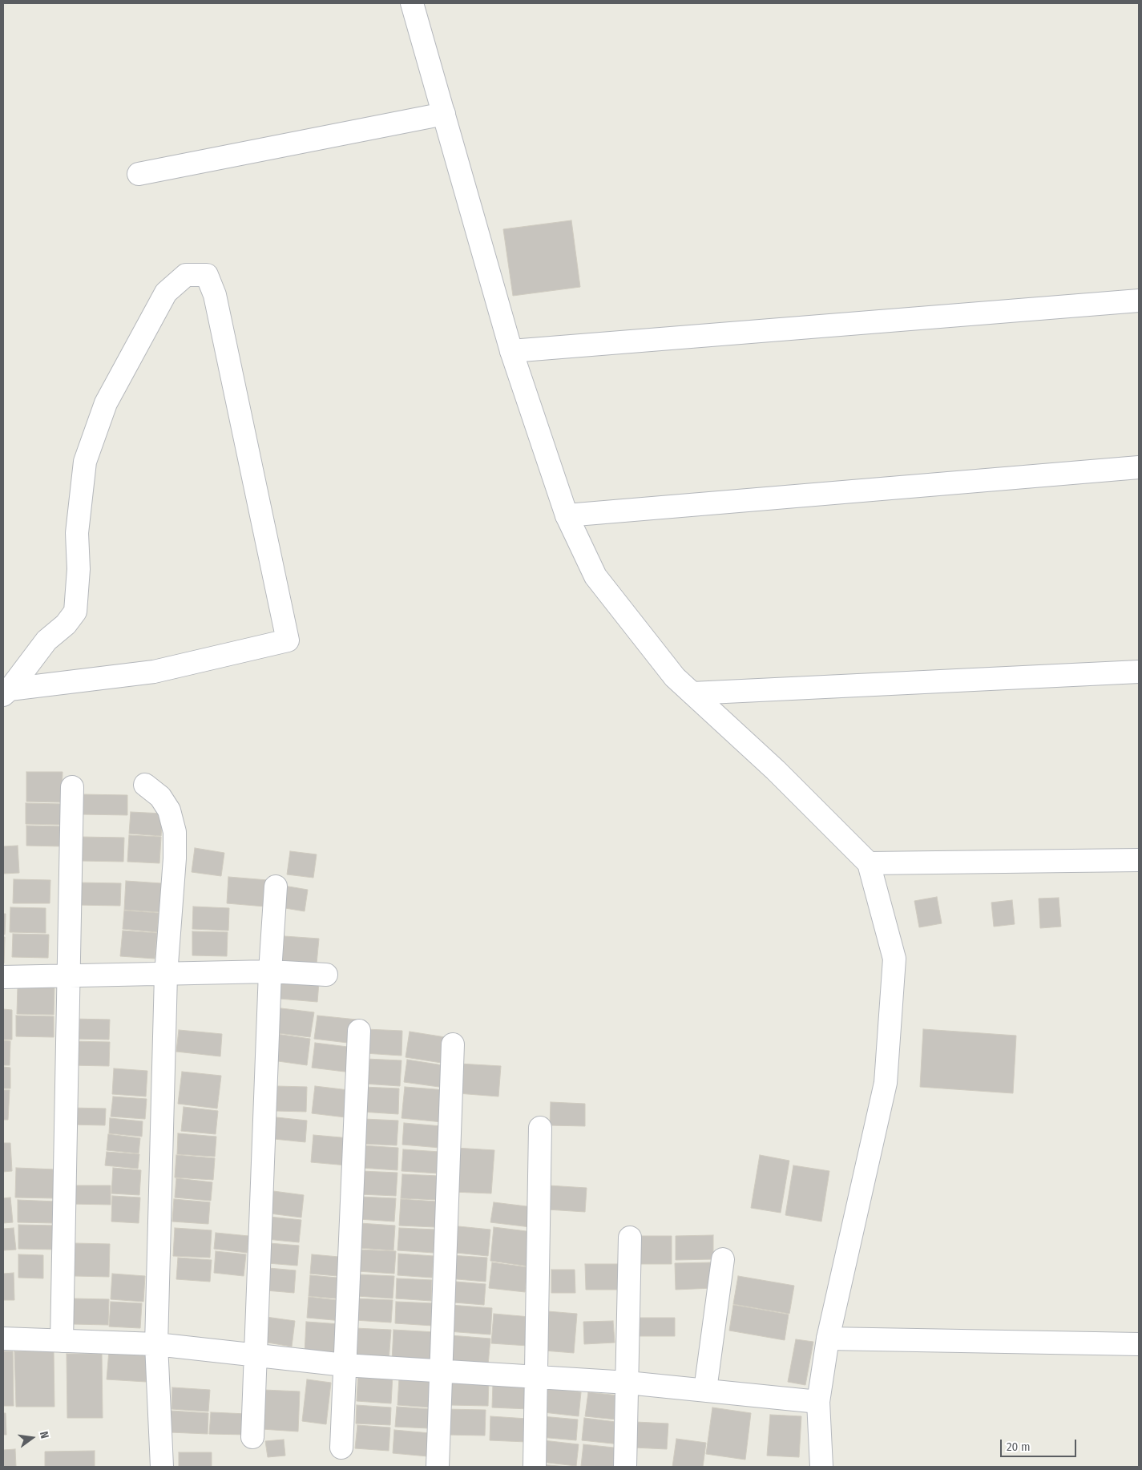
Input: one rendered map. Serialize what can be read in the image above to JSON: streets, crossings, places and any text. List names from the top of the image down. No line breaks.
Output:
{"scale_bar":"20 m","north":"right"}
